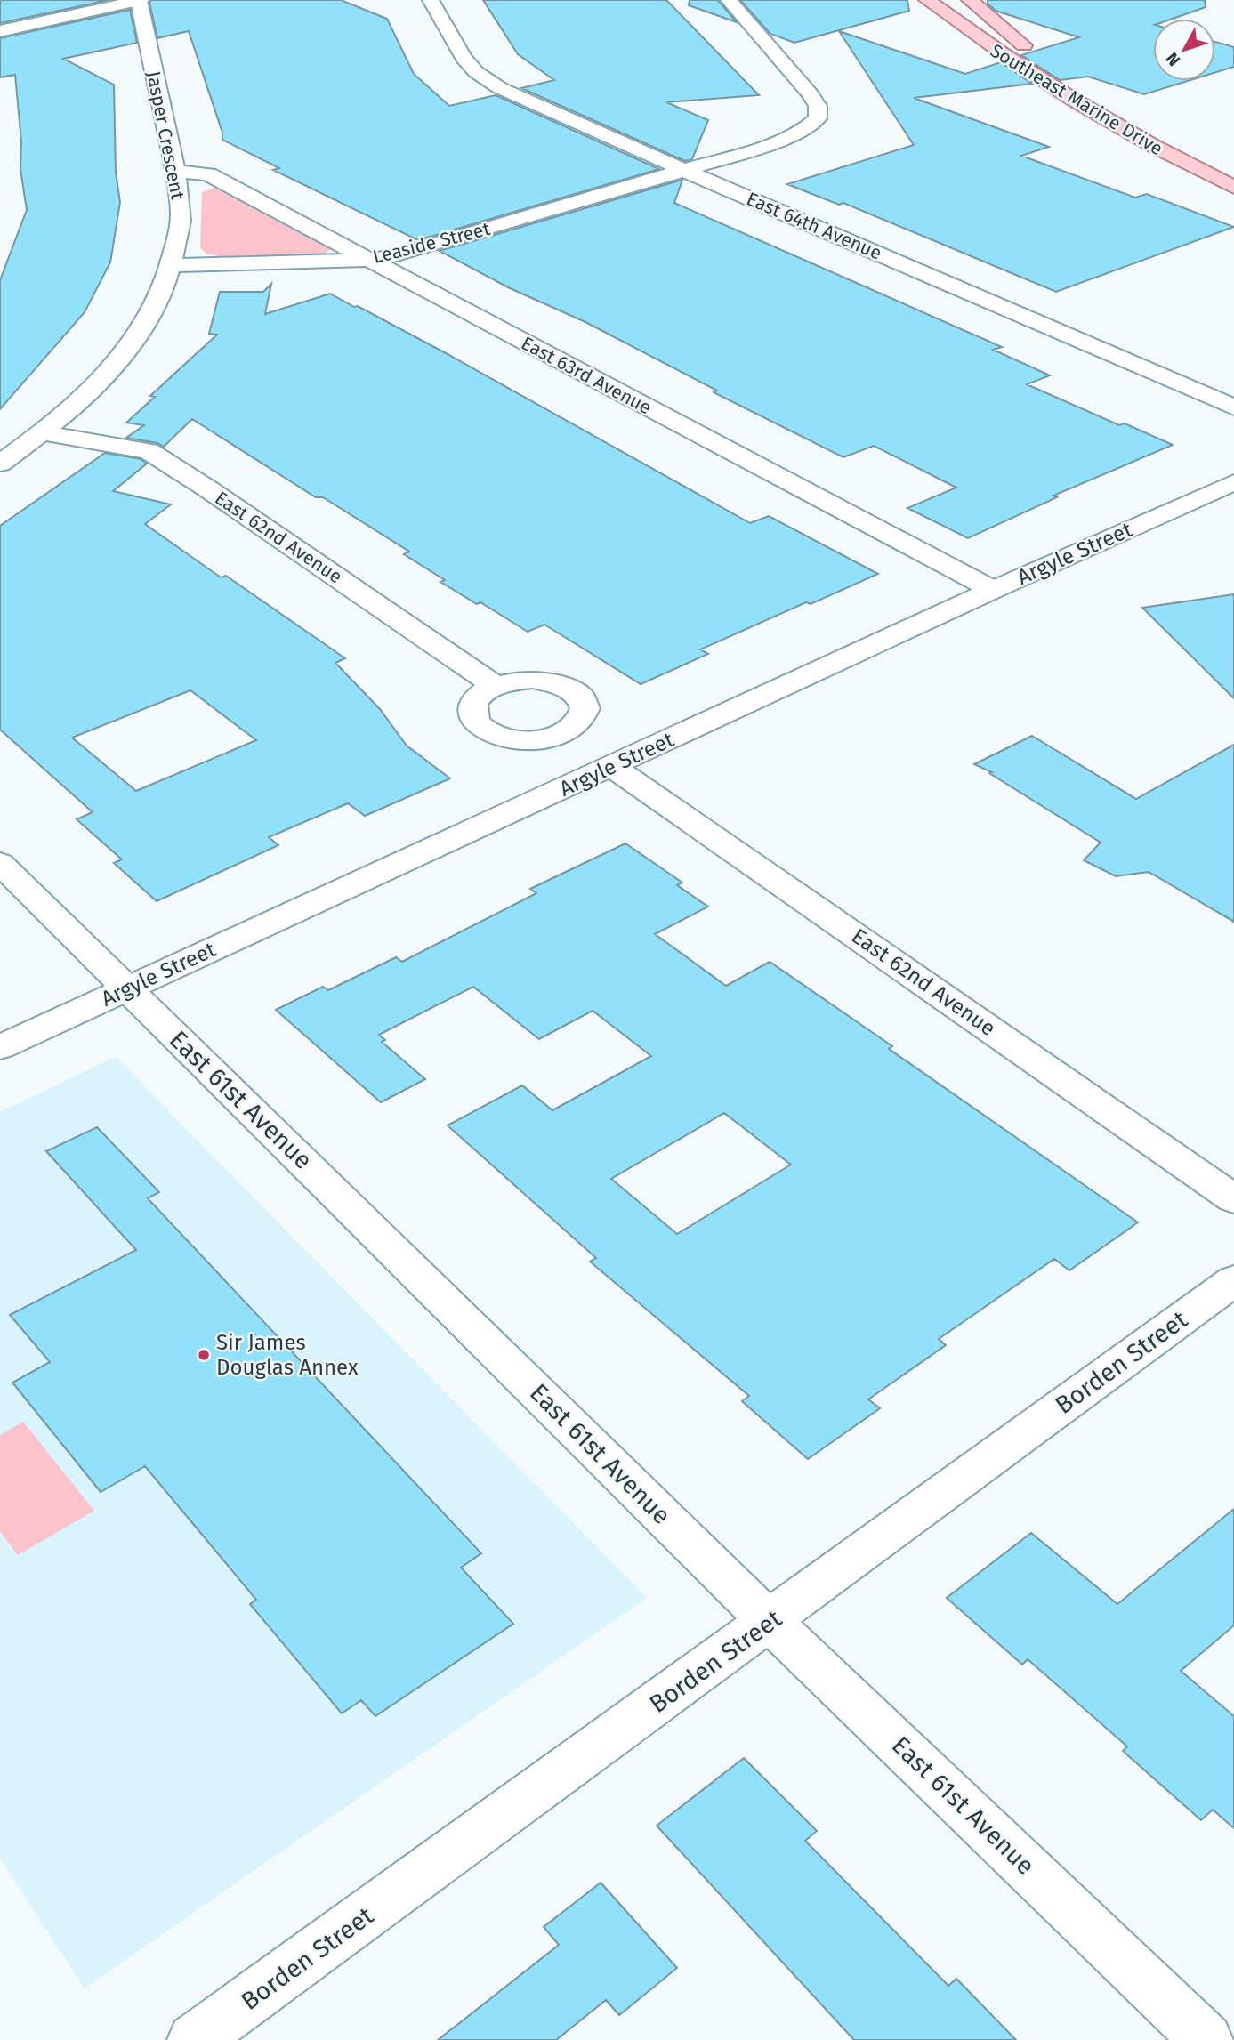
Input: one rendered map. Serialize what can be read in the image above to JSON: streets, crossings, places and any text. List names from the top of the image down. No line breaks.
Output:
{"streets":{"main road":["Southeast Marine Drive"],"street":["Jasper Crescent","East 64th Avenue","Leaside Street","East 63rd Avenue","East 62nd Avenue","Argyle Street","East 61st Avenue","Borden Street"]},"crossings":[["Jasper Crescent","Leaside Street"],["Jasper Crescent","East 63rd Avenue"],["Jasper Crescent","East 62nd Avenue"],["East 64th Avenue","Leaside Street"],["Leaside Street","East 63rd Avenue"],["East 63rd Avenue","Argyle Street"],["East 62nd Avenue","Argyle Street"],["Argyle Street","East 61st Avenue"],["East 61st Avenue","Borden Street"]],"places":["Sir James Douglas Annex"],"north":"bottom left"}
